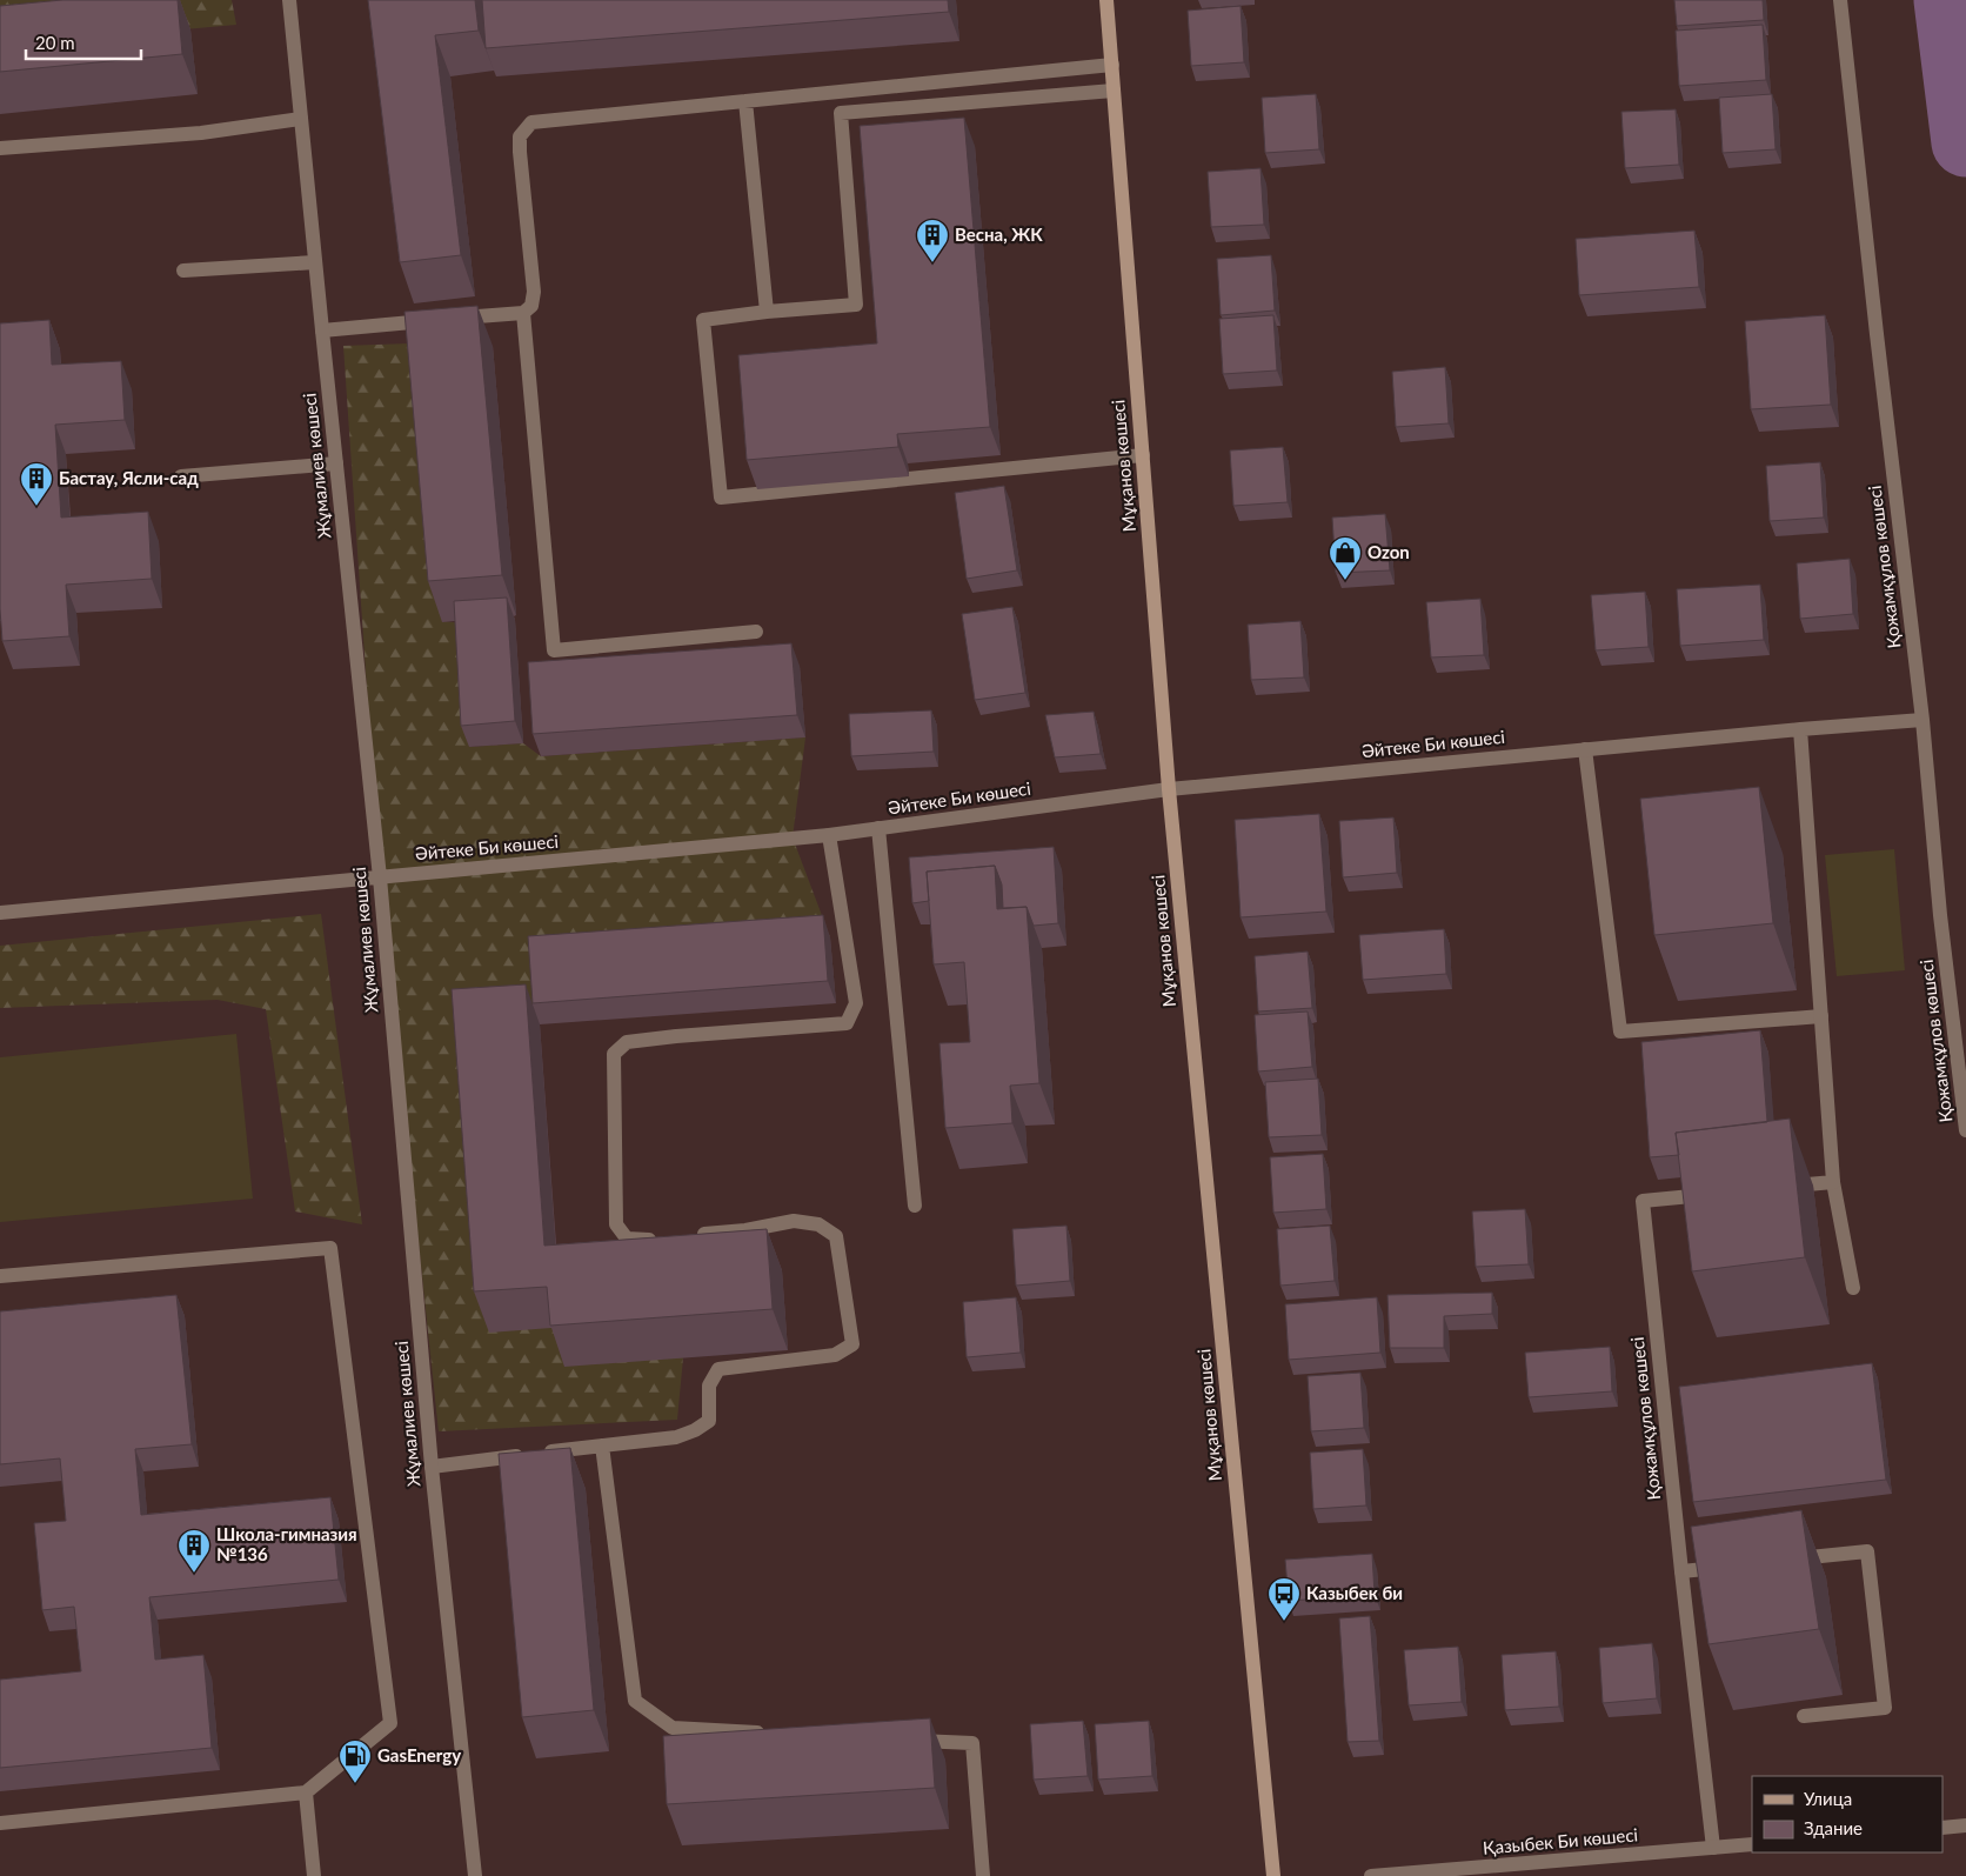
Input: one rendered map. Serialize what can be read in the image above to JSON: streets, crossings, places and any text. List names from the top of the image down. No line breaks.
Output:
{"streets":{"main road":["Мұқанов көшесі"],"street":["Жұмалиев көшесі","Қожамқұлов көшесі","Әйтеке Би көшесі","Қазыбек Би көшесі"]},"crossings":[["Жұмалиев көшесі","Әйтеке Би көшесі"],["Мұқанов көшесі","Әйтеке Би көшесі"],["Қожамқұлов көшесі","Әйтеке Би көшесі"],["Қожамқұлов көшесі","Қазыбек Би көшесі"]],"places":{"building":["Весна, ЖК","Бастау, Ясли-сад","Школа-гимназия №136"],"shop":["Ozon"],"bus stop":["Казыбек би"],"fuel station":["GasEnergy"]},"legend":["Улица","Здание"],"scale_bar":"20 m"}
